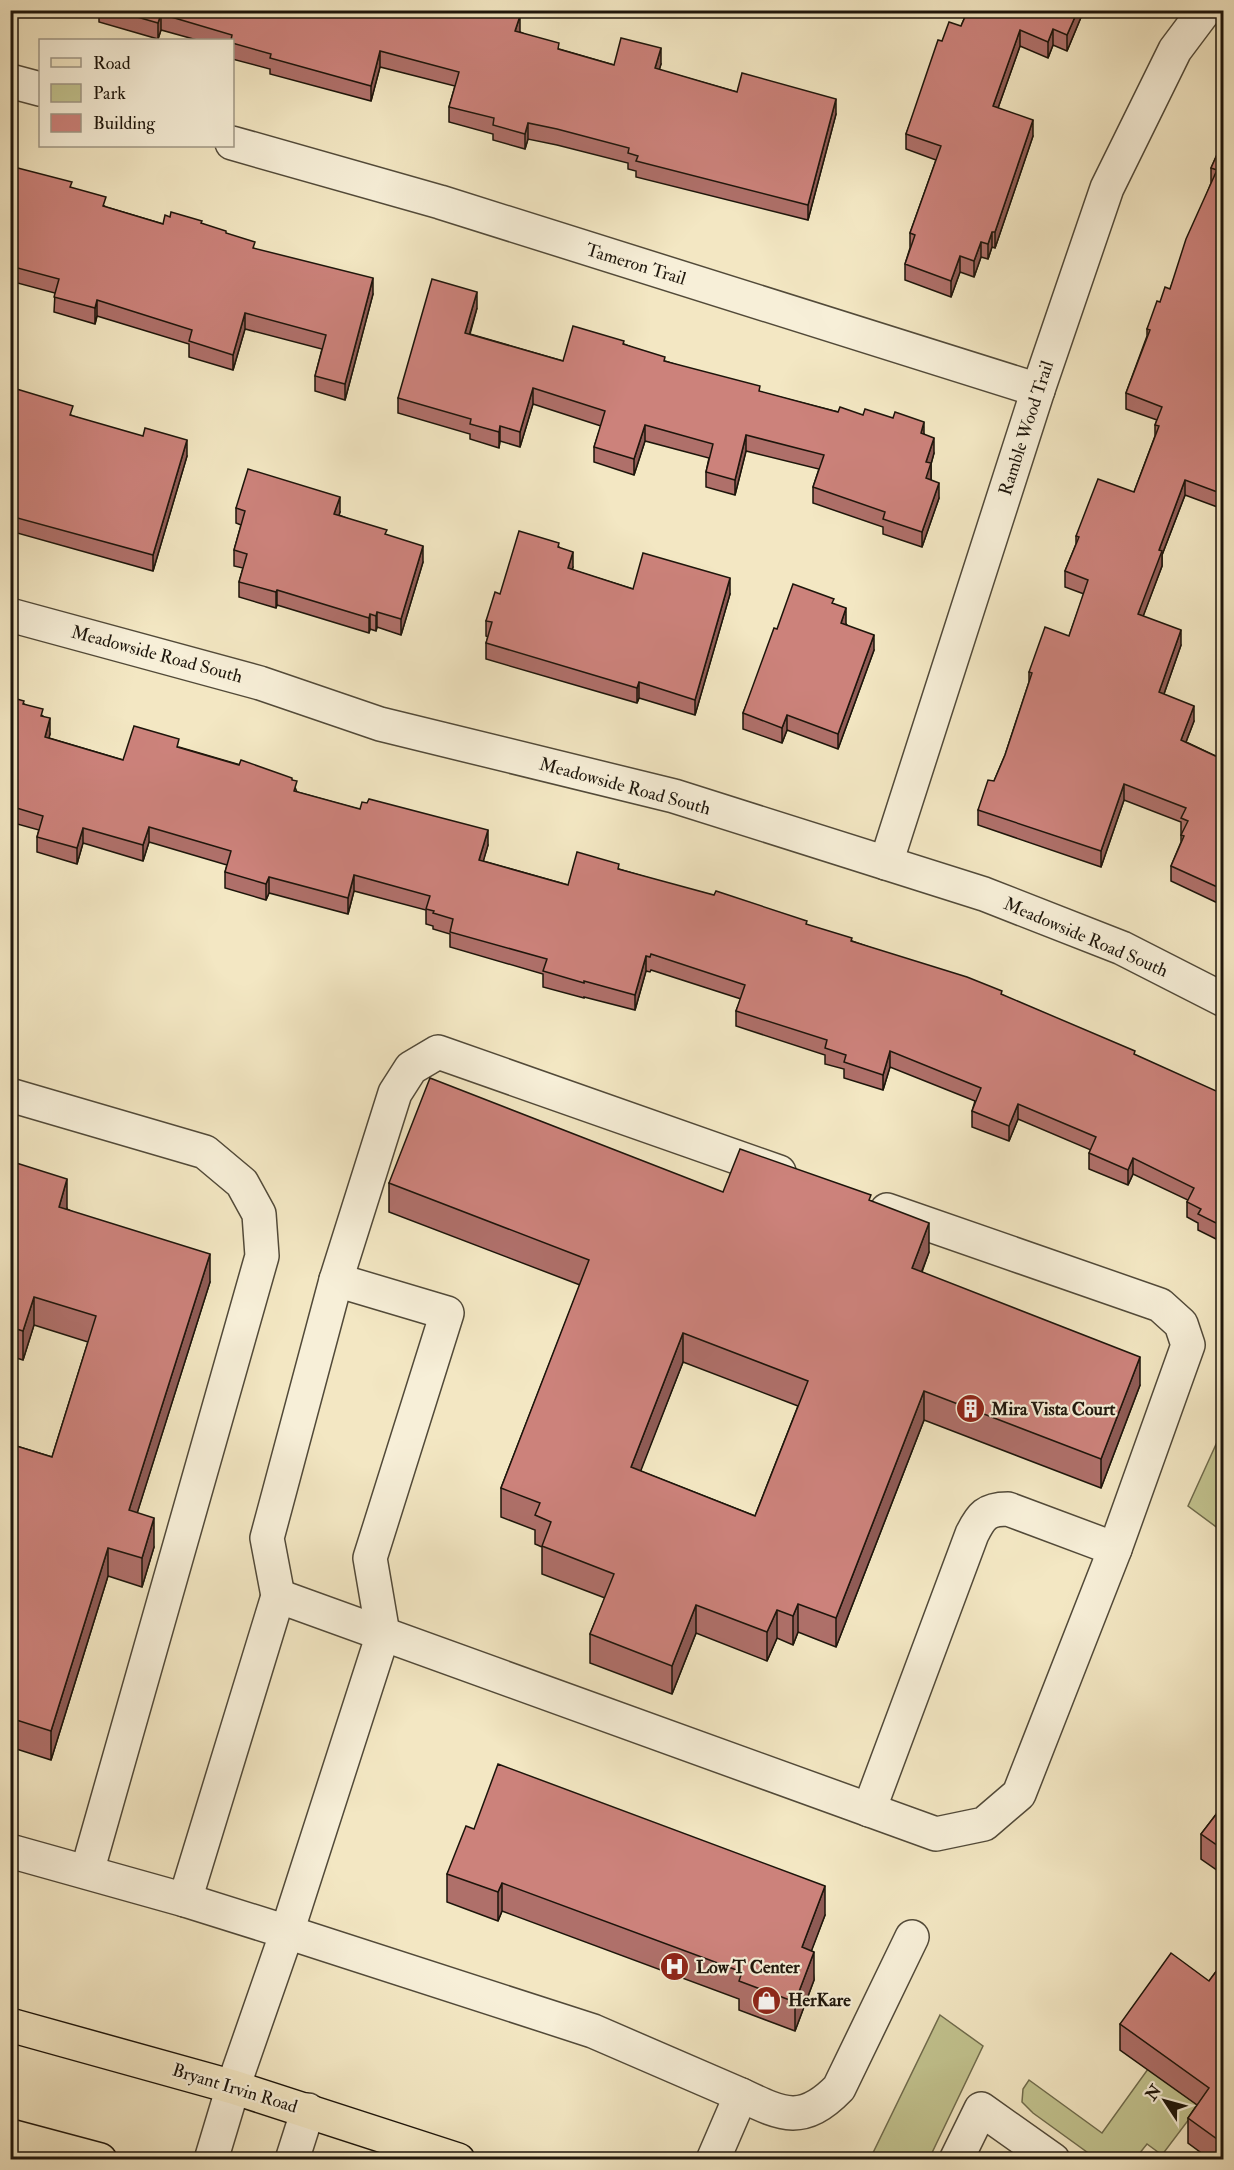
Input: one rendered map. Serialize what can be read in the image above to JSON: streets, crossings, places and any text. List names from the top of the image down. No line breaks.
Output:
{"streets":{"main road":["Bryant Irvin Road"],"street":["Tameron Trail","Ramble Wood Trail","Meadowside Road South"]},"crossings":[["Tameron Trail","Ramble Wood Trail"],["Ramble Wood Trail","Meadowside Road South"]],"places":{"building":["Mira Vista Court"],"hospital":["Low T Center"],"shop":["HerKare"]},"legend":["Road","Park","Building"],"north":"top left"}
